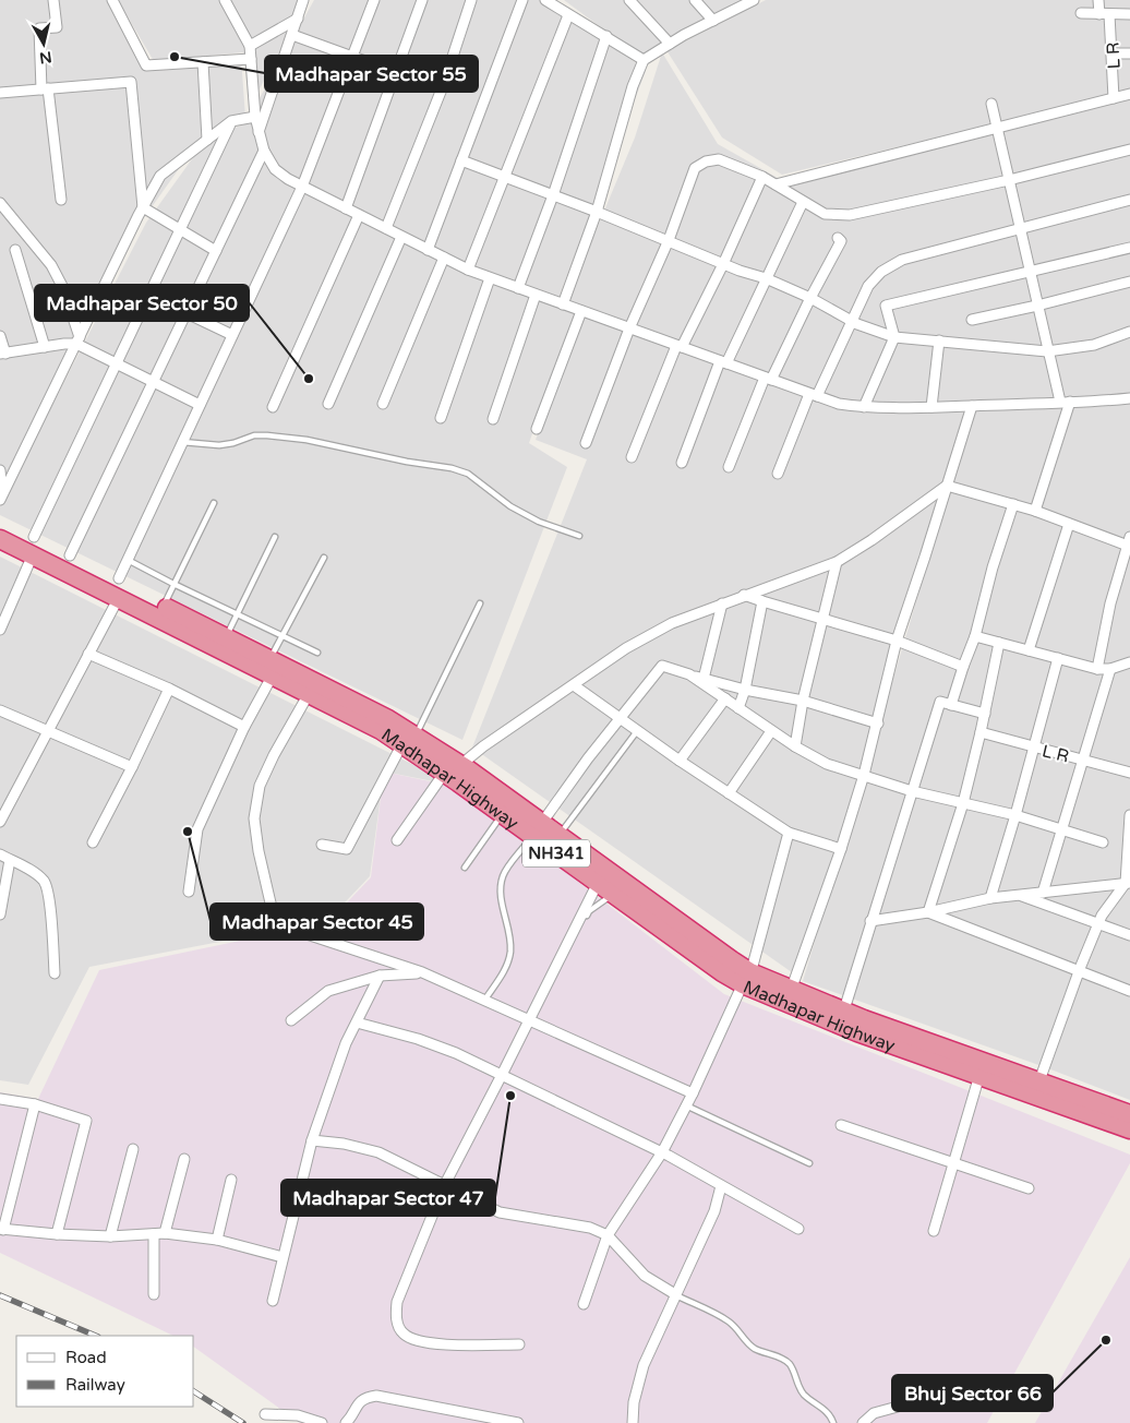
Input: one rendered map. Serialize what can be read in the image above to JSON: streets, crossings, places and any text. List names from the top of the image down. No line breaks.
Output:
{"streets":{"highway":["Madhapar Highway","NH341"],"street":["L R"]},"places":["Madhapar Sector 55","Madhapar Sector 50","Madhapar Sector 45","Madhapar Sector 47","Bhuj Sector 66"],"legend":["Road","Railway"],"north":"bottom"}
